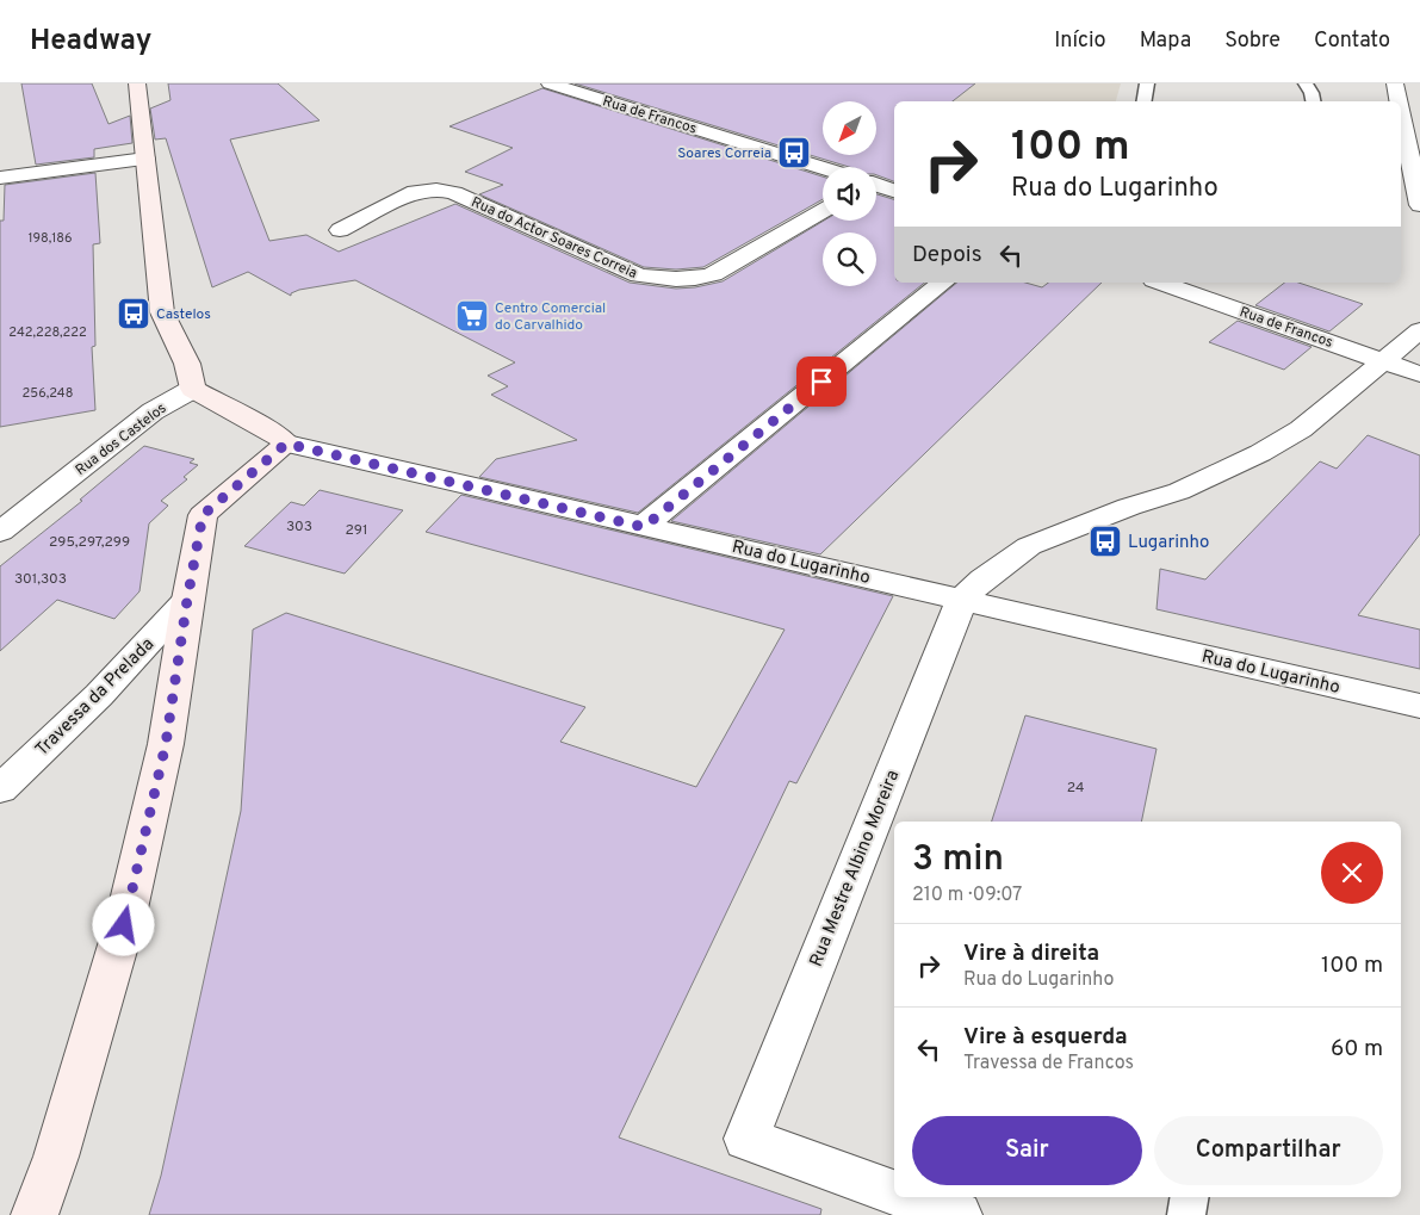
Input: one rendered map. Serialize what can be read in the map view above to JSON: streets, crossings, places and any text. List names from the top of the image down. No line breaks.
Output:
{"streets":{"main road":["Rua do Lugarinho"],"street":["Rua de Francos","Rua do Actor Soares Correia","Rua dos Castelos","Travessa da Prelada","Rua Mestre Albino Moreira"]},"crossings":[["Rua dos Castelos","Rua do Lugarinho"],["Rua do Lugarinho","Rua Mestre Albino Moreira"]],"places":{"bus stop":["Soares Correia","Castelos","Lugarinho"],"supermarket":["Centro Comercial do Carvalhido"]},"house_numbers":["198,186","242,228,222","256,248","303","291","295,297,299","301,303","24"],"north":"bottom left","page":{"header":"Headway","nav":["Início","Mapa","Sobre","Contato"],"turn":["100 m","Rua do Lugarinho"],"then":"Depois","heading":["3 min","210 m · 09:07"],"list":[{"name":"Vire à direita","note":"Rua do Lugarinho","value":"100 m"},{"name":"Vire à esquerda","note":"Travessa de Francos","value":"60 m"}],"buttons":["Sair","Compartilhar"]}}
